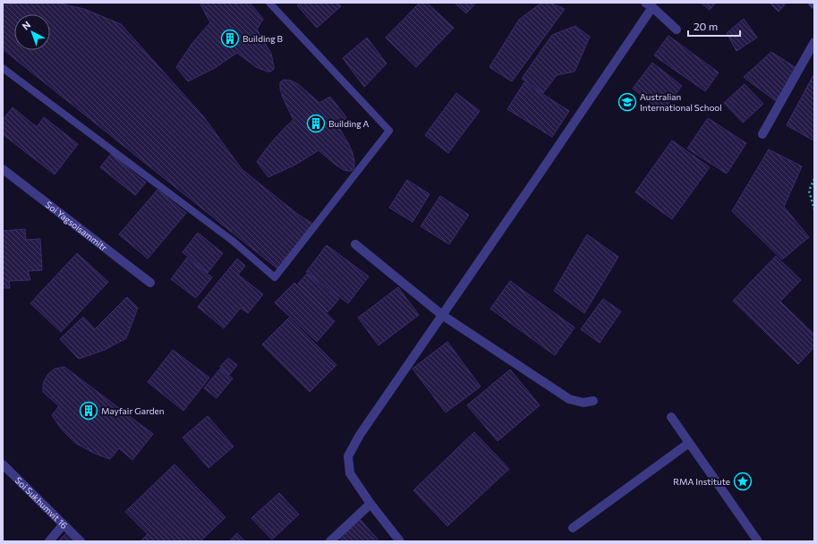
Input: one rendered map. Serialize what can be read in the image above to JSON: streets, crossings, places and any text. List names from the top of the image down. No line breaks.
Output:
{"streets":{"street":["Soi Yagsoisammitr","Soi Sukhumvit 16"]},"places":{"building":["Building B","Building A","Mayfair Garden"],"school or university":["Australian International School"],"place":["RMA Institute"]},"scale_bar":"20 m","north":"top left"}
